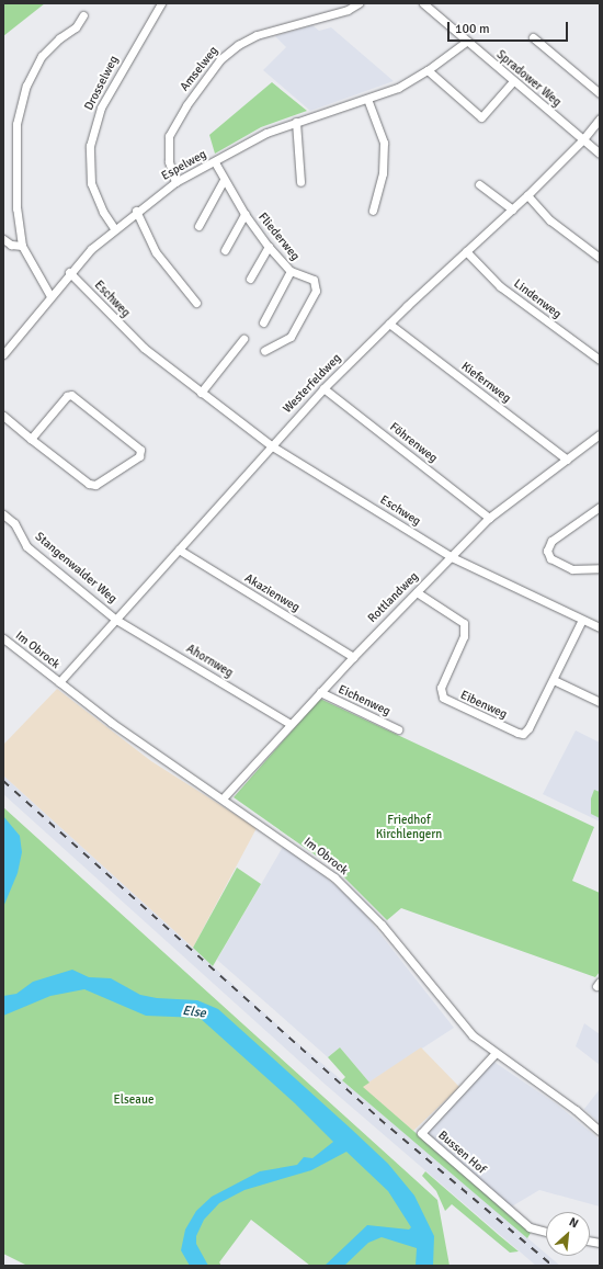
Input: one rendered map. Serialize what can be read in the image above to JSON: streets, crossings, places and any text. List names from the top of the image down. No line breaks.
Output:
{"streets":{"street":["Amselweg","Spradower Weg","Drosselweg","Espelweg","Fliederweg","Eschweg","Lindenweg","Kiefernweg","Westerfeldweg","Föhrenweg","Stangenwalder Weg","Akazienweg","Rottlandweg","Im Obrock","Ahornweg","Eichenweg","Eibenweg","Bussen Hof"]},"crossings":[["Amselweg","Espelweg"],["Spradower Weg","Espelweg"],["Spradower Weg","Westerfeldweg"],["Drosselweg","Espelweg"],["Espelweg","Fliederweg"],["Espelweg","Eschweg"],["Eschweg","Westerfeldweg"],["Eschweg","Rottlandweg"],["Eschweg","Eibenweg"],["Lindenweg","Westerfeldweg"],["Kiefernweg","Westerfeldweg"],["Kiefernweg","Rottlandweg"],["Westerfeldweg","Föhrenweg"],["Westerfeldweg","Stangenwalder Weg"],["Westerfeldweg","Akazienweg"],["Westerfeldweg","Im Obrock"],["Westerfeldweg","Ahornweg"],["Föhrenweg","Rottlandweg"],["Stangenwalder Weg","Ahornweg"],["Akazienweg","Rottlandweg"],["Rottlandweg","Im Obrock"],["Rottlandweg","Ahornweg"],["Rottlandweg","Eichenweg"],["Rottlandweg","Eibenweg"],["Im Obrock","Bussen Hof"]],"water":["Else"],"parks":["Friedhof Kirchlengern","Elseaue"],"scale_bar":"100 m","north":"top right"}
